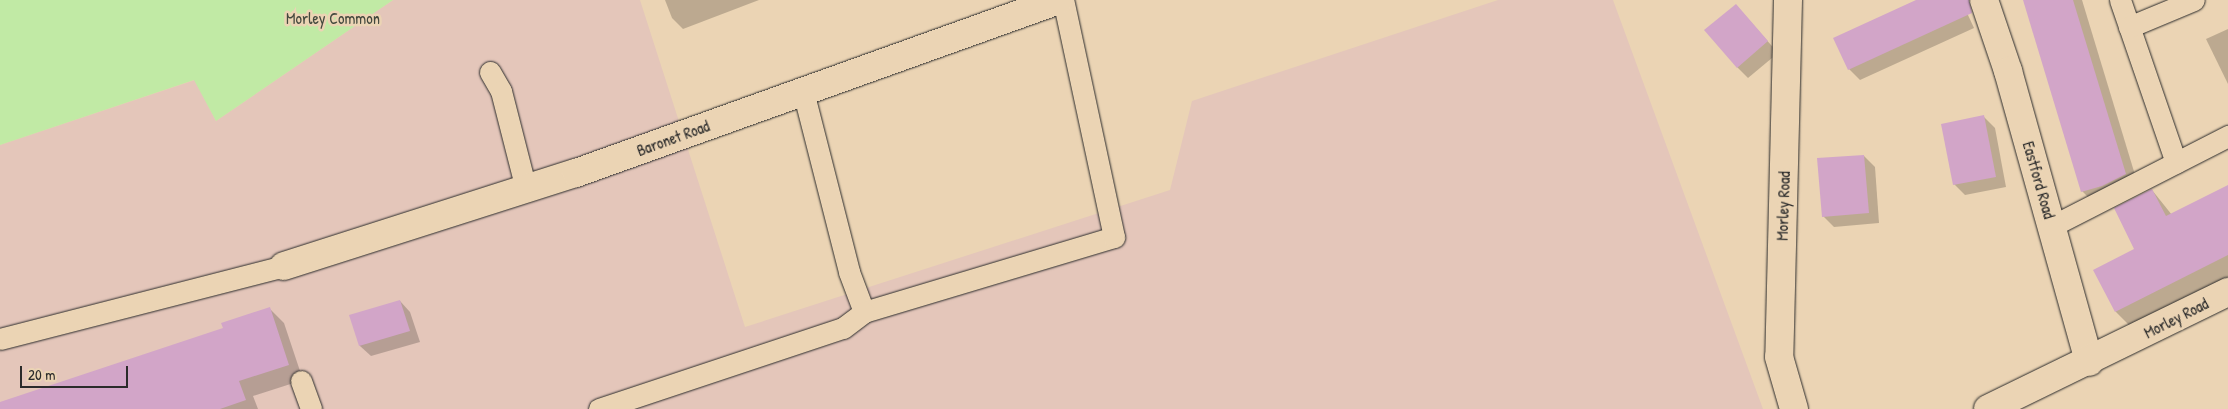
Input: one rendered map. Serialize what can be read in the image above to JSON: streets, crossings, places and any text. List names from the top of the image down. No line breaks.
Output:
{"streets":{"street":["Baronet Road","Eastford Road","Morley Road"]},"crossings":[["Eastford Road","Morley Road"]],"parks":["Morley Common"],"scale_bar":"20 m"}
